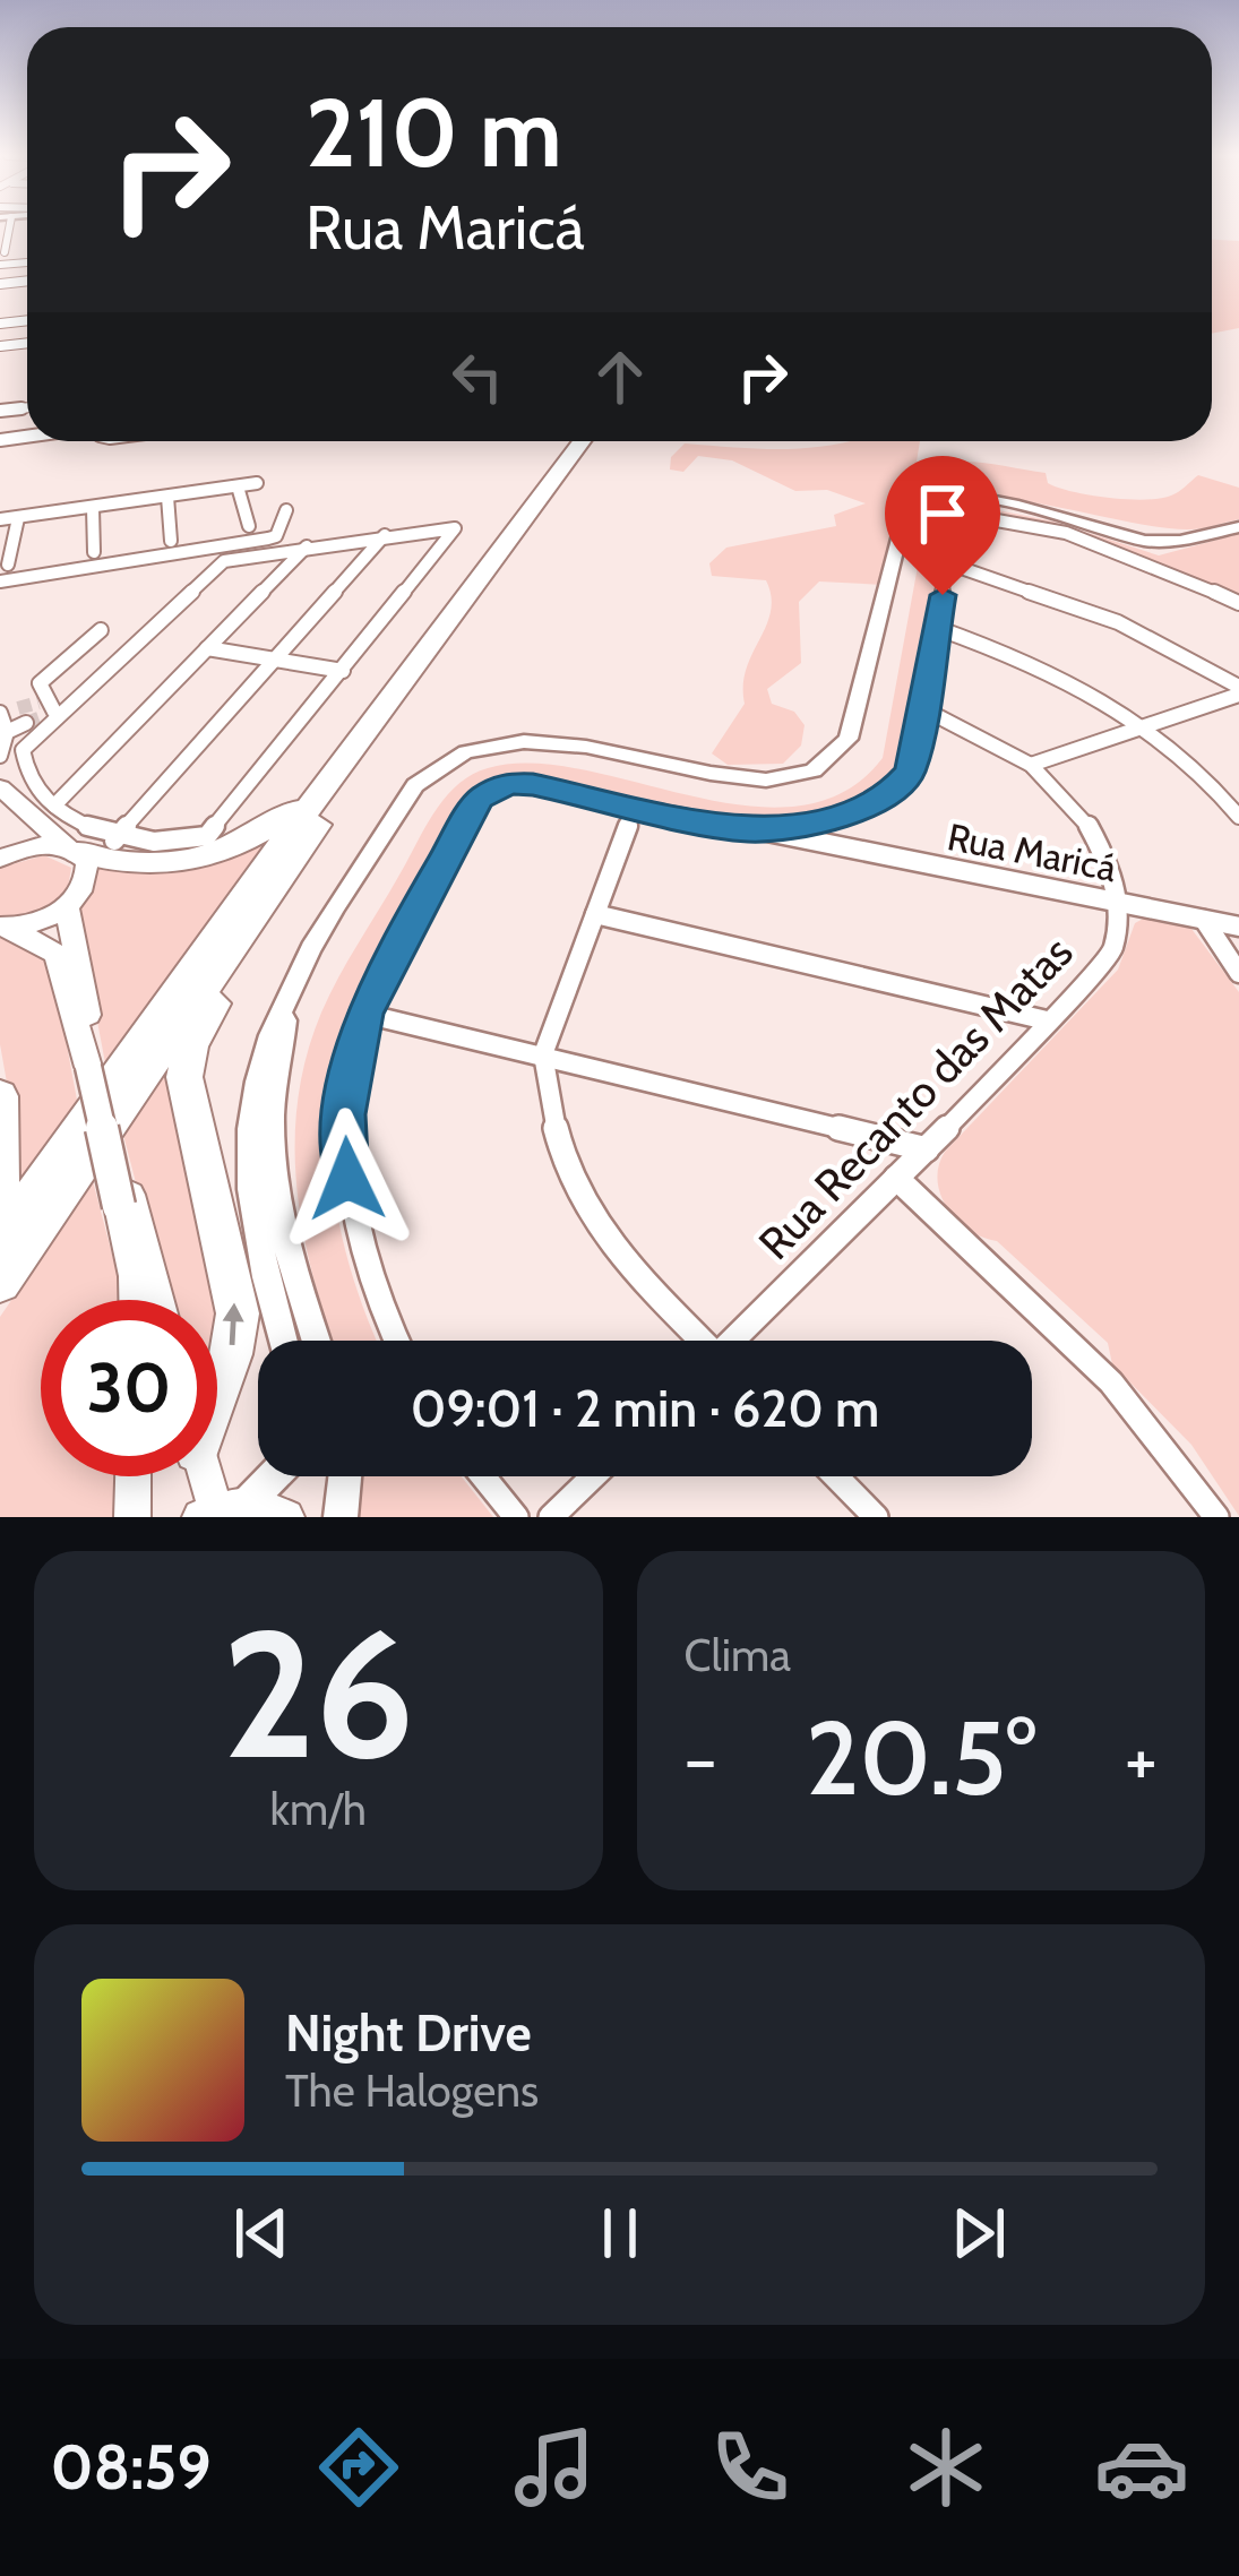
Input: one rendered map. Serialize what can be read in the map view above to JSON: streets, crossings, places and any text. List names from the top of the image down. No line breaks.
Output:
{"streets":{"street":["Rua Maricá","Rua Recanto das Matas"]},"crossings":[["Rua Maricá","Rua Recanto das Matas"]],"page":{"turn":["210 m","Rua Maricá"],"limit":"30","trip":"09:01 · 2 min · 620 m","tile":[["26","km/h"],"Clima"],"heat":["−","20.5°","+"],"song":["Night Drive","The Halogens"],"tabs":"08:59"}}
